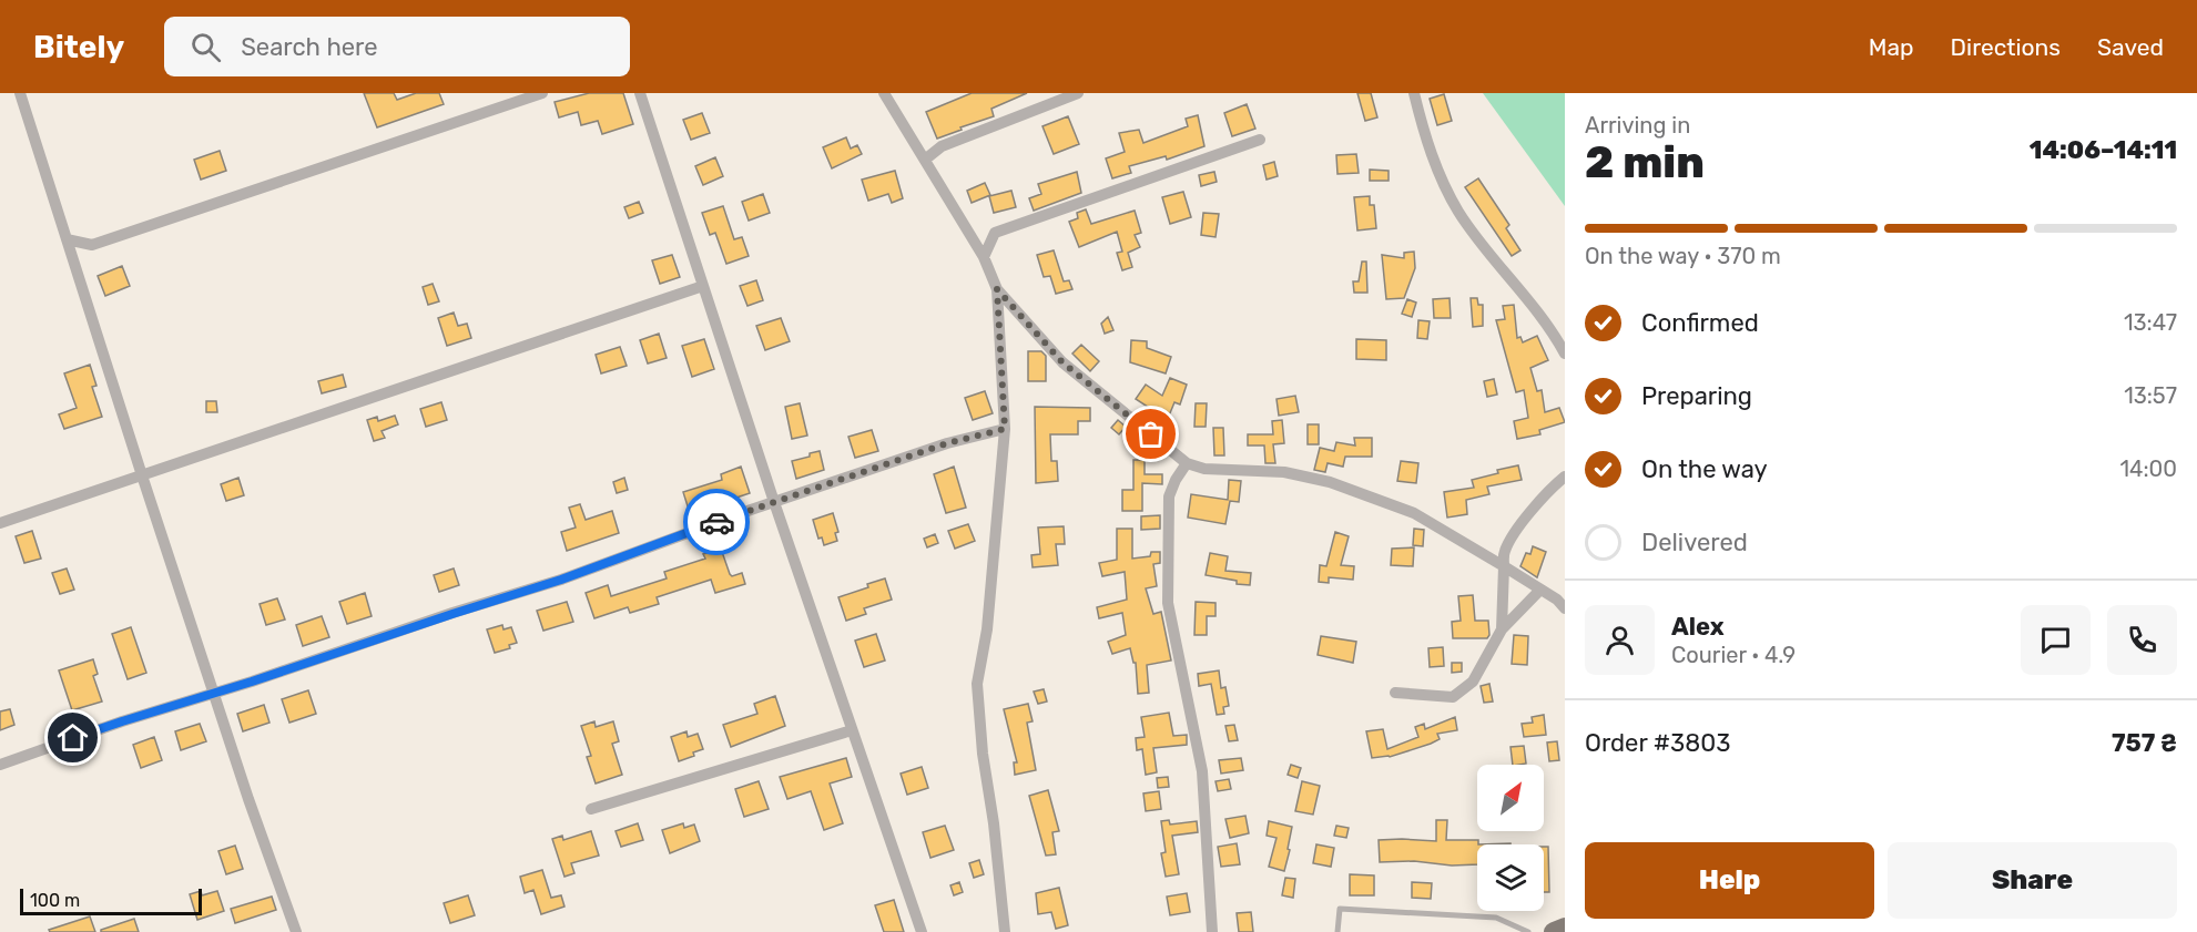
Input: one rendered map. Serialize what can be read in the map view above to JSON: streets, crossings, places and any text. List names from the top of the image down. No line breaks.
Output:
{"scale_bar":"100 m","north":"top right","page":{"header":"Bitely","search":"Search here","nav":["Map","Directions","Saved"],"heading":["2 min","Arriving in","14:06–14:11"],"panel":["Alex","Courier · 4.9","Order #3803","757 ₴"],"bar":"On the way · 370 m","list":[["Confirmed","13:47"],["Preparing","13:57"],["On the way","14:00"],"Delivered"],"buttons":["Help","Share"],"scale":"100 m"}}
